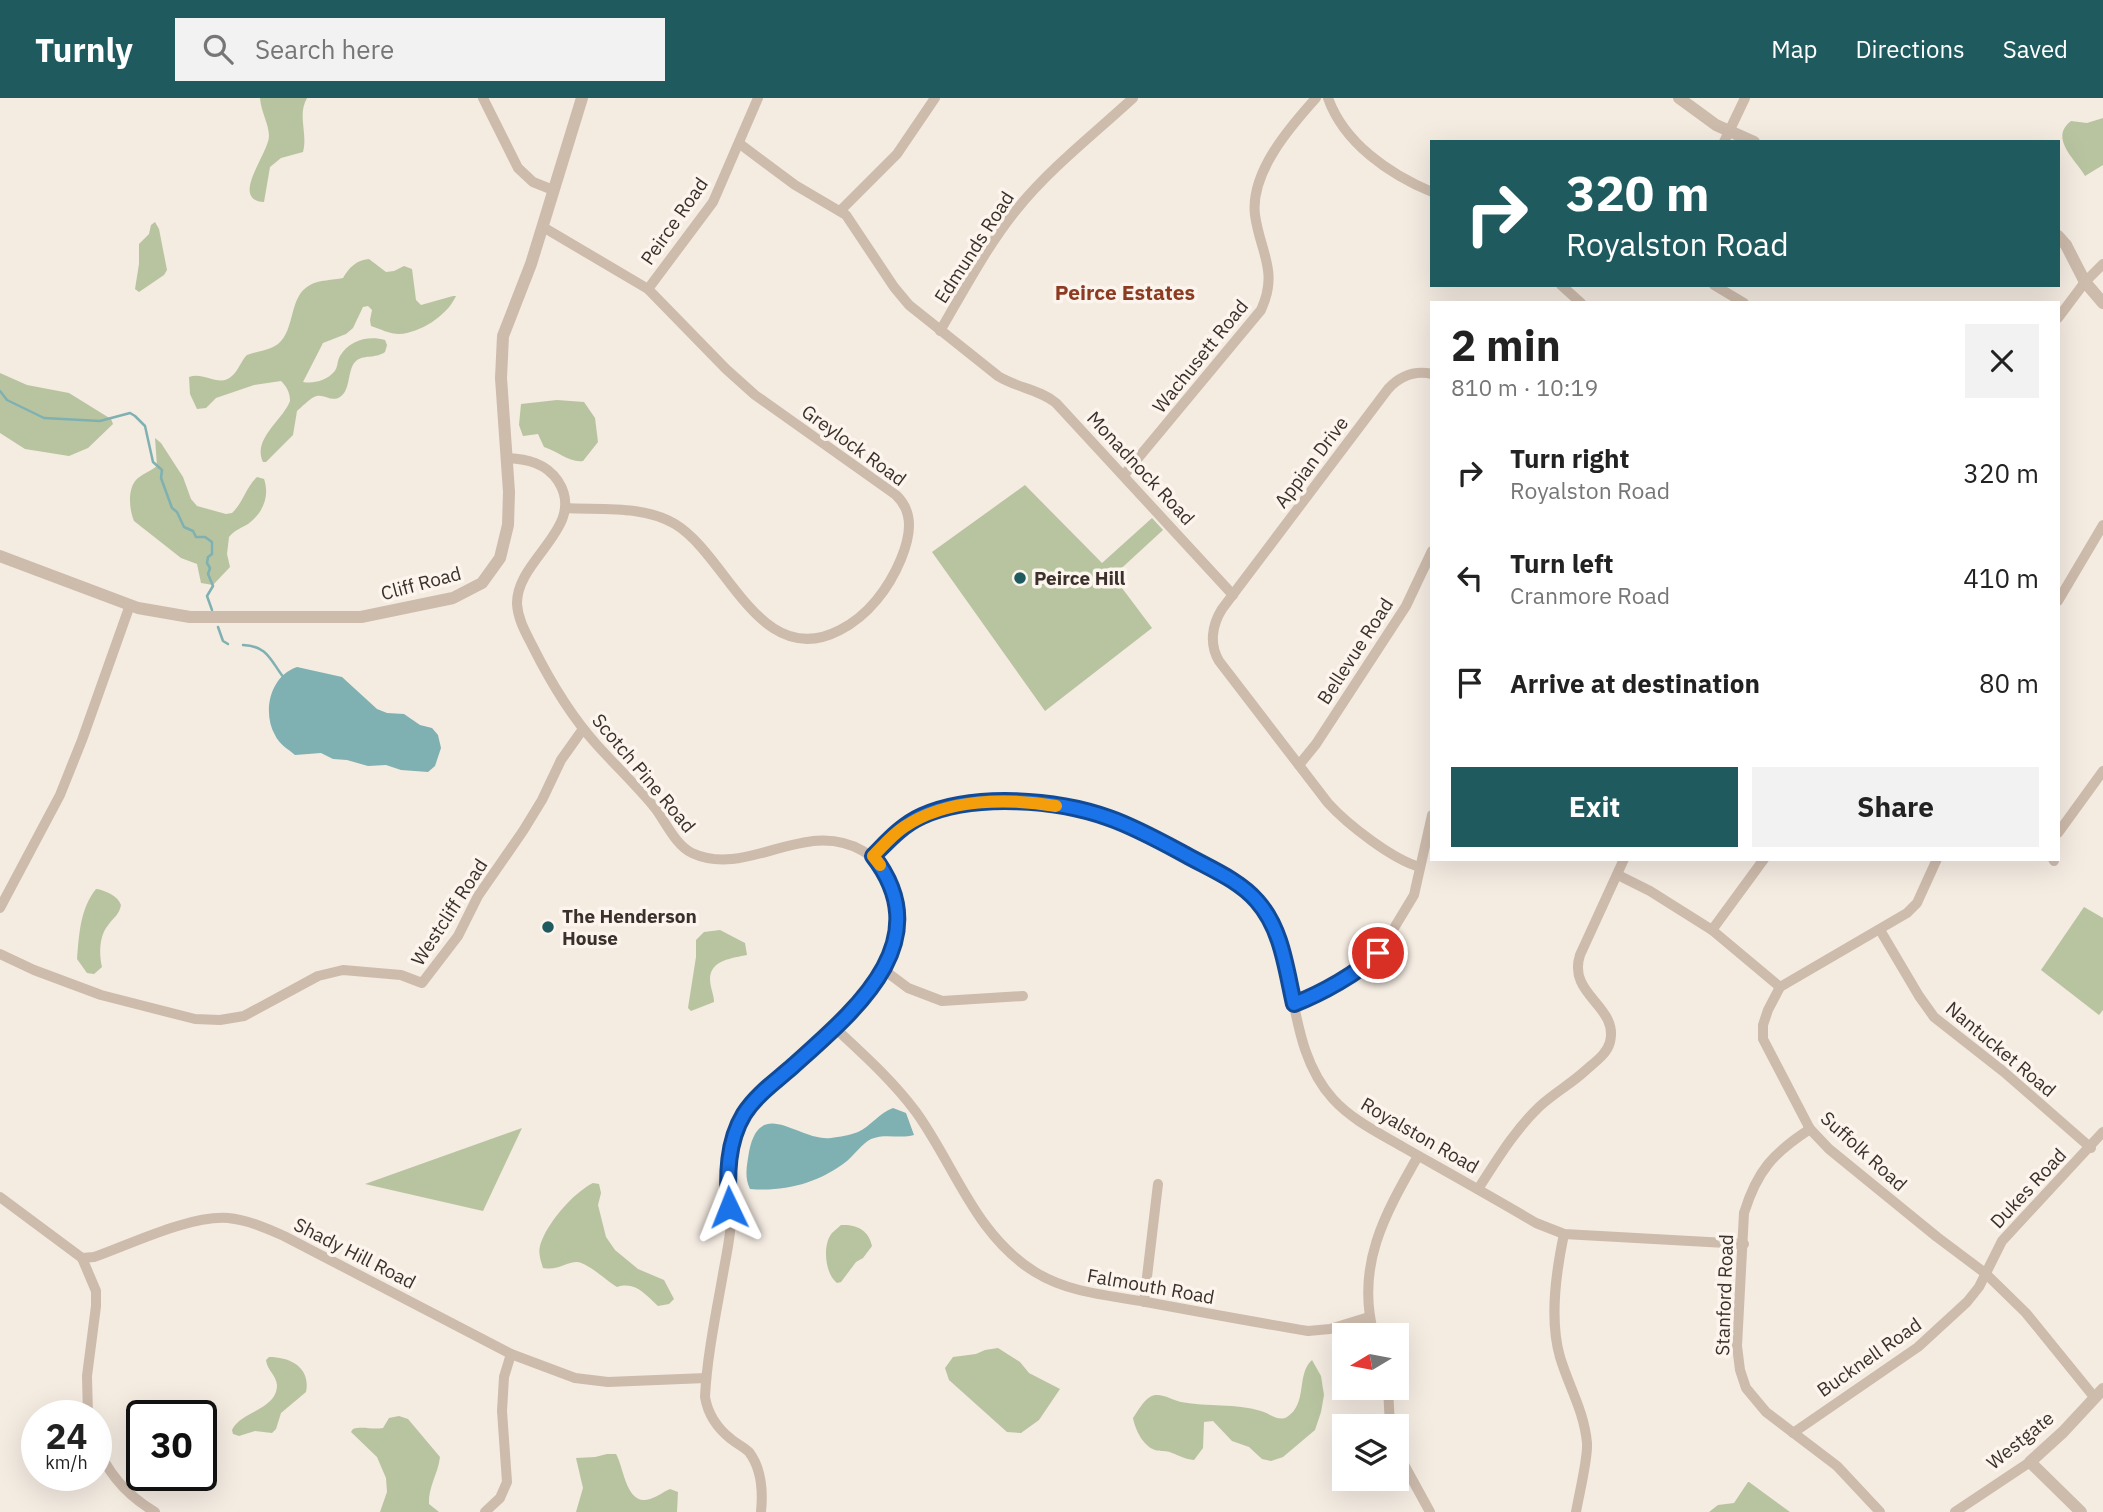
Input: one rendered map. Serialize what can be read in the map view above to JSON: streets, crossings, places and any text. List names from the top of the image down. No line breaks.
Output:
{"streets":{"street":["Peirce Road","Edmunds Road","Wachusett Road","Greylock Road","Appian Drive","Monadnock Road","Cliff Road","Bellevue Road","Scotch Pine Road","Westcliff Road","Nantucket Road","Royalston Road","Suffolk Road","Dukes Road","Shady Hill Road","Falmouth Road","Stanford Road","Bucknell Road","Westgate"]},"crossings":[["Peirce Road","Greylock Road"],["Peirce Road","Monadnock Road"],["Peirce Road","Cliff Road"],["Edmunds Road","Monadnock Road"],["Wachusett Road","Monadnock Road"],["Greylock Road","Scotch Pine Road"],["Appian Drive","Monadnock Road"],["Scotch Pine Road","Westcliff Road"],["Scotch Pine Road","Royalston Road"],["Nantucket Road","Dukes Road"],["Royalston Road","Stanford Road"],["Suffolk Road","Dukes Road"],["Suffolk Road","Stanford Road"],["Suffolk Road","Bucknell Road"],["Suffolk Road","Westgate"],["Dukes Road","Bucknell Road"],["Stanford Road","Bucknell Road"]],"districts":["Peirce Estates"],"places":["Peirce Hill","The Henderson House"],"north":"left","page":{"header":"Turnly","search":"Search here","nav":["Map","Directions","Saved"],"turn":["320 m","Royalston Road"],"heading":["2 min","810 m · 10:19"],"list":[{"name":"Turn right","note":"Royalston Road","value":"320 m"},{"name":"Turn left","note":"Cranmore Road","value":"410 m"},{"name":"Arrive at destination","value":"80 m"}],"buttons":["Exit","Share"],"speed":"24 km/h","limit":"30"}}
